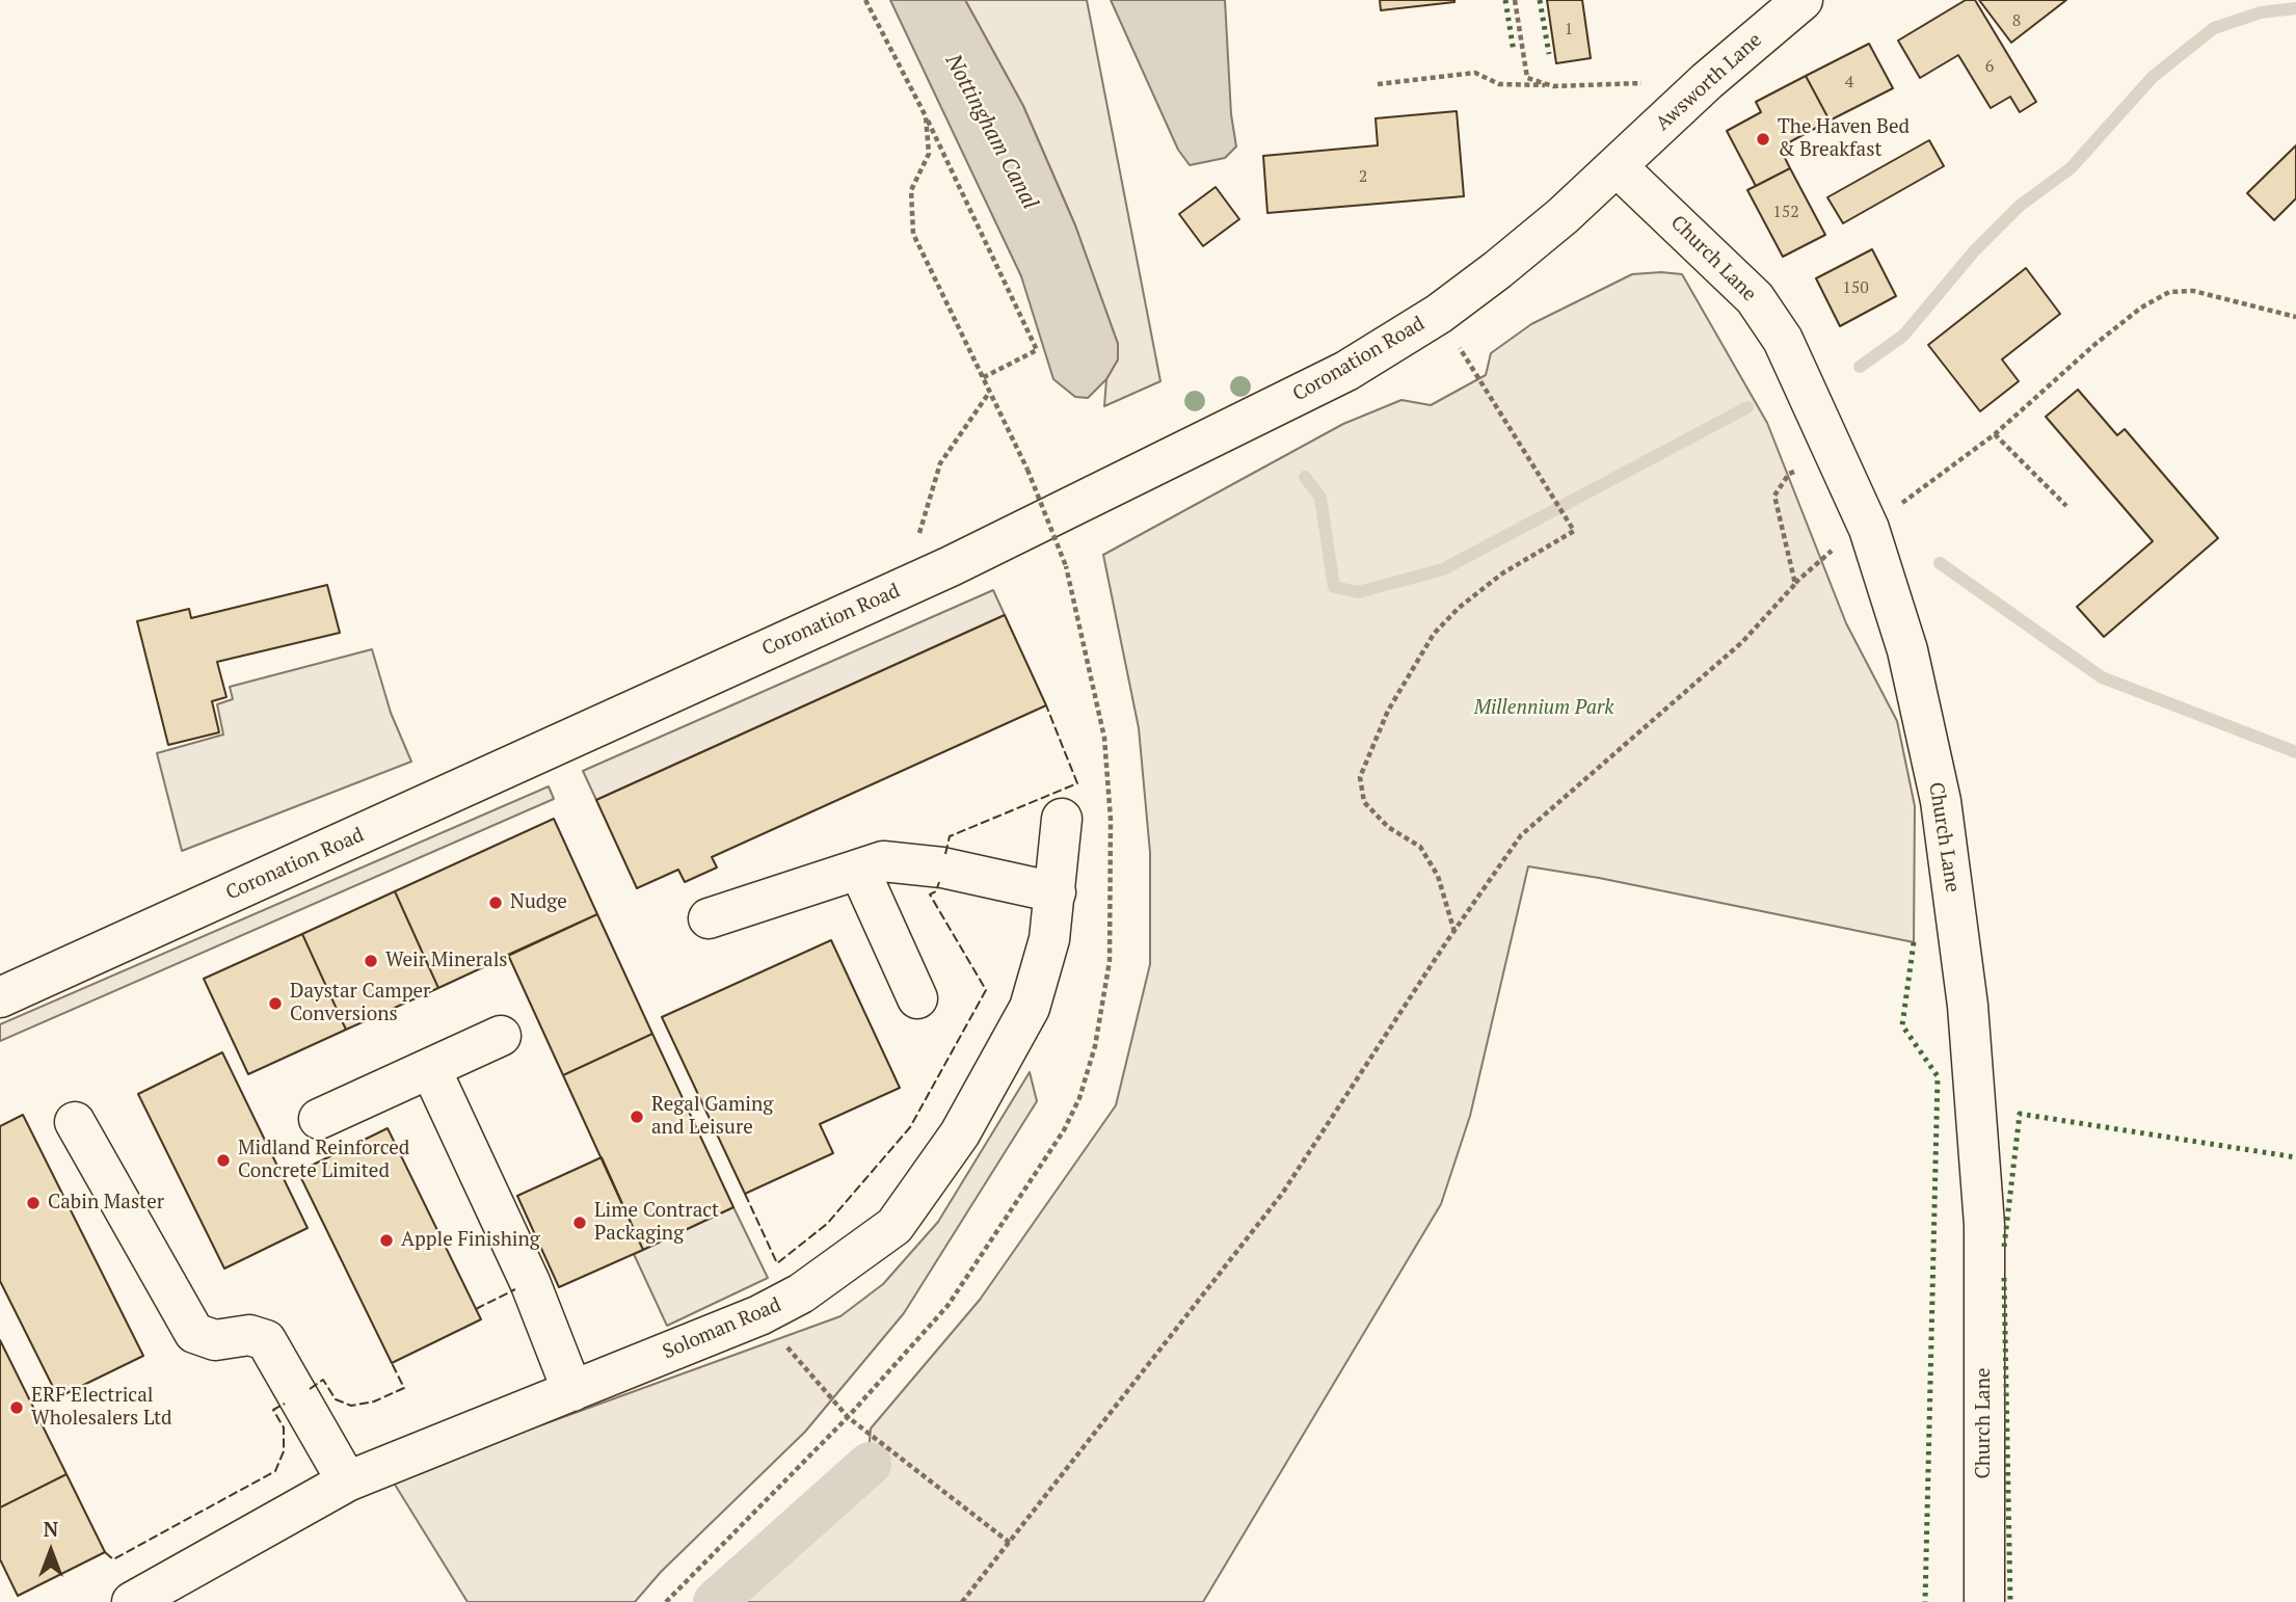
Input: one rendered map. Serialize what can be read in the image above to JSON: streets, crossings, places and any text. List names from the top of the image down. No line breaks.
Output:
{"streets":{"street":["Awsworth Lane","Church Lane","Coronation Road","Soloman Road"]},"crossings":[["Awsworth Lane","Church Lane"],["Awsworth Lane","Coronation Road"],["Church Lane","Coronation Road"]],"water":["Nottingham Canal"],"parks":["Millennium Park"],"places":["The Haven Bed & Breakfast","Nudge","Weir Minerals","Daystar Camper Conversions","Regal Gaming and Leisure","Midland Reinforced Concrete Limited","Cabin Master","Lime Contract Packaging","Apple Finishing","ERF Electrical Wholesalers Ltd"],"house_numbers":["8","1","6","4","2","152","150"],"north":"top"}
